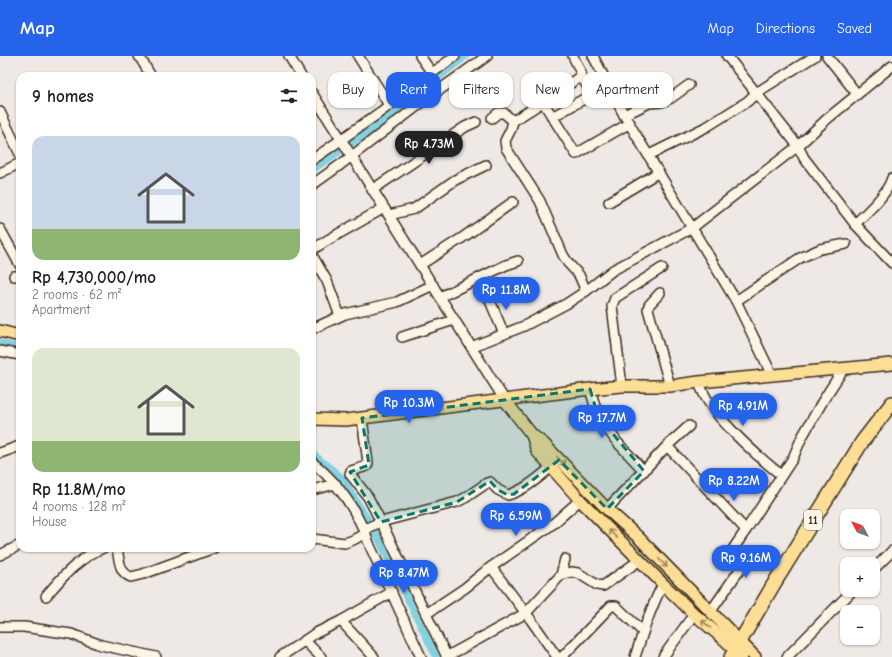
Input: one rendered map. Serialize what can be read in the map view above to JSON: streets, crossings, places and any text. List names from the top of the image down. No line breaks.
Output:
{"streets":{"highway":["11"]},"north":"top left","page":{"header":"Map","nav":["Map","Directions","Saved"],"chip":["Buy","Rent","Filters","New","Apartment"],"heading":"9 homes","list":[{"name":"Rp 4,730,000/mo","note":"2 rooms · 62 m² · Apartment"},{"name":"Rp 11.8M/mo","note":"4 rooms · 128 m² · House"}],"price":["Rp 4.73M","Rp 11.8M","Rp 10.3M","Rp 4.91M","Rp 17.7M","Rp 8.22M","Rp 6.59M","Rp 9.16M","Rp 8.47M"],"map_buttons":["+","−"]}}
